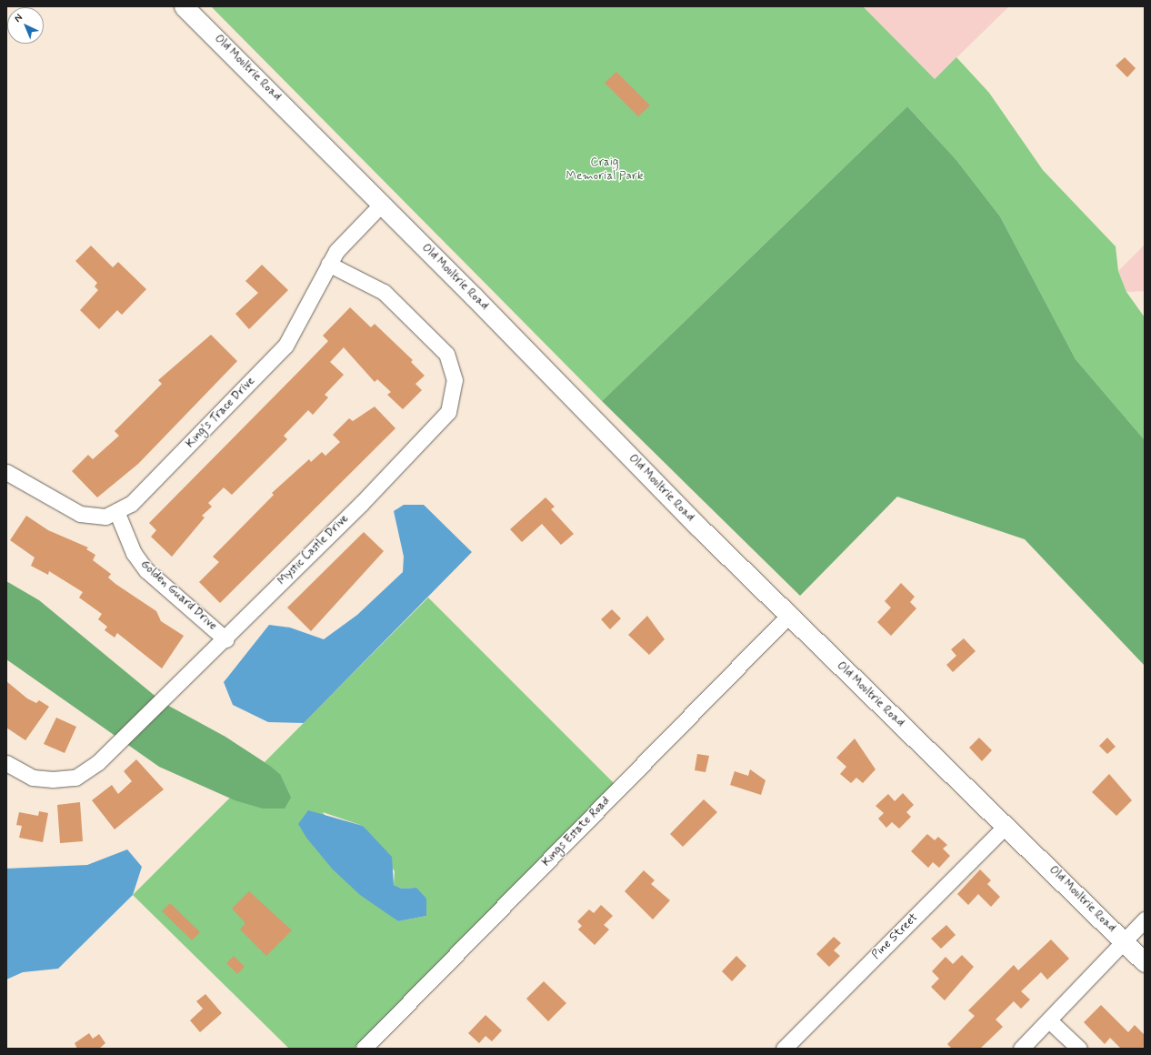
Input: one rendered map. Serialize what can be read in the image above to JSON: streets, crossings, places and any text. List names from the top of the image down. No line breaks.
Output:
{"streets":{"main road":["Old Moultrie Road"],"street":["King's Trace Drive","Mystic Castle Drive","Golden Guard Drive","Kings Estate Road","Pine Street"]},"crossings":[["Old Moultrie Road","King's Trace Drive"],["Old Moultrie Road","Kings Estate Road"],["Old Moultrie Road","Pine Street"],["King's Trace Drive","Mystic Castle Drive"],["King's Trace Drive","Golden Guard Drive"],["Mystic Castle Drive","Golden Guard Drive"]],"parks":["Craig Memorial Park"],"north":"top left"}
